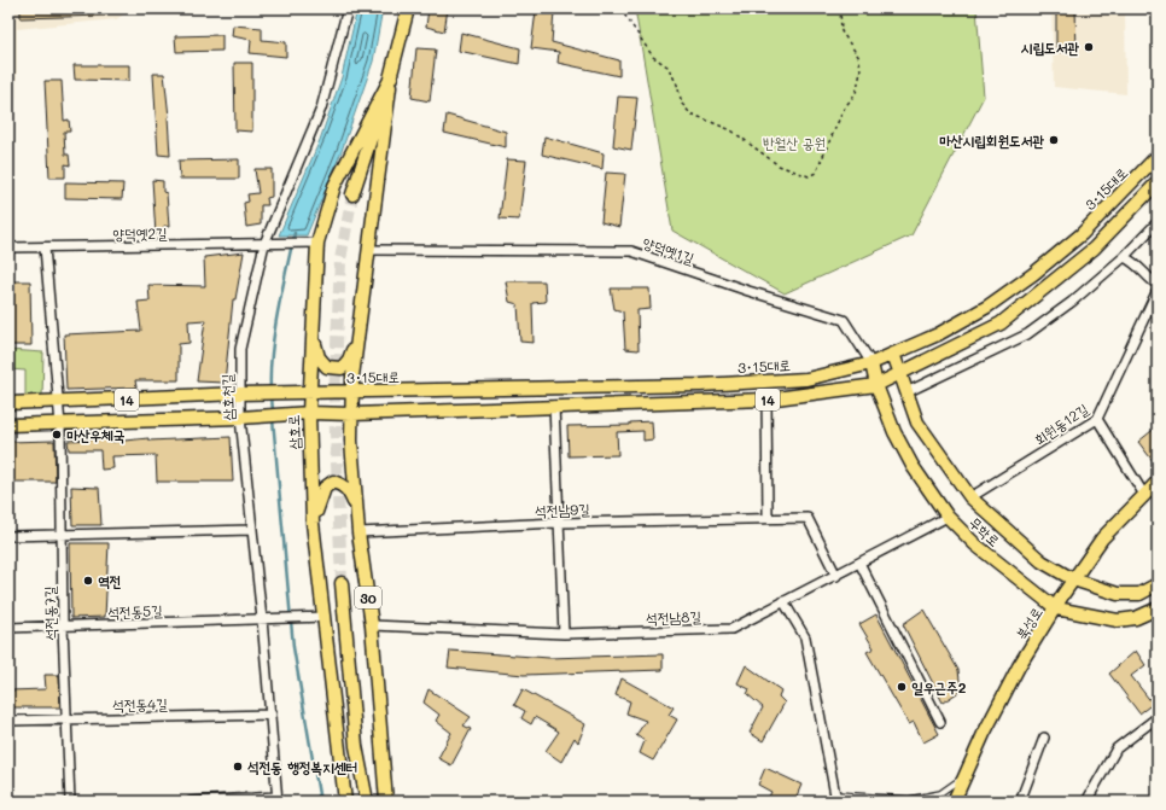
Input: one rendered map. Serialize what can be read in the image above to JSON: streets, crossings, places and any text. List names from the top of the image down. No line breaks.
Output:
{"streets":{"main road":["3·15대로","14","삼호로","무학로","30","북성로"],"street":["양덕옛2길","양덕옛1길","삼호천길","회원동12길","석전남9길","석전동5길","석전동7길","석전남8길","석전동4길"]},"crossings":[["3·15대로","양덕옛1길"],["3·15대로","14"],["3·15대로","삼호로"],["3·15대로","무학로"],["양덕옛2길","삼호천길"],["양덕옛2길","삼호로"],["양덕옛2길","석전동7길"],["양덕옛1길","삼호로"],["양덕옛1길","무학로"],["삼호천길","14"],["삼호천길","석전동5길"],["삼호천길","석전동4길"],["14","삼호로"],["14","무학로"],["14","석전동7길"],["회원동12길","무학로"],["삼호로","석전남9길"],["삼호로","석전동5길"],["삼호로","석전남8길"],["석전남9길","석전남8길"],["무학로","석전남8길"],["무학로","북성로"],["석전동5길","석전동7길"],["석전동7길","석전동4길"]],"parks":["반월산 공원"],"places":["시립도서관","마산시립회원도서관","마산우체국","역전","일우근주2","석전동 행정복지센터"]}
